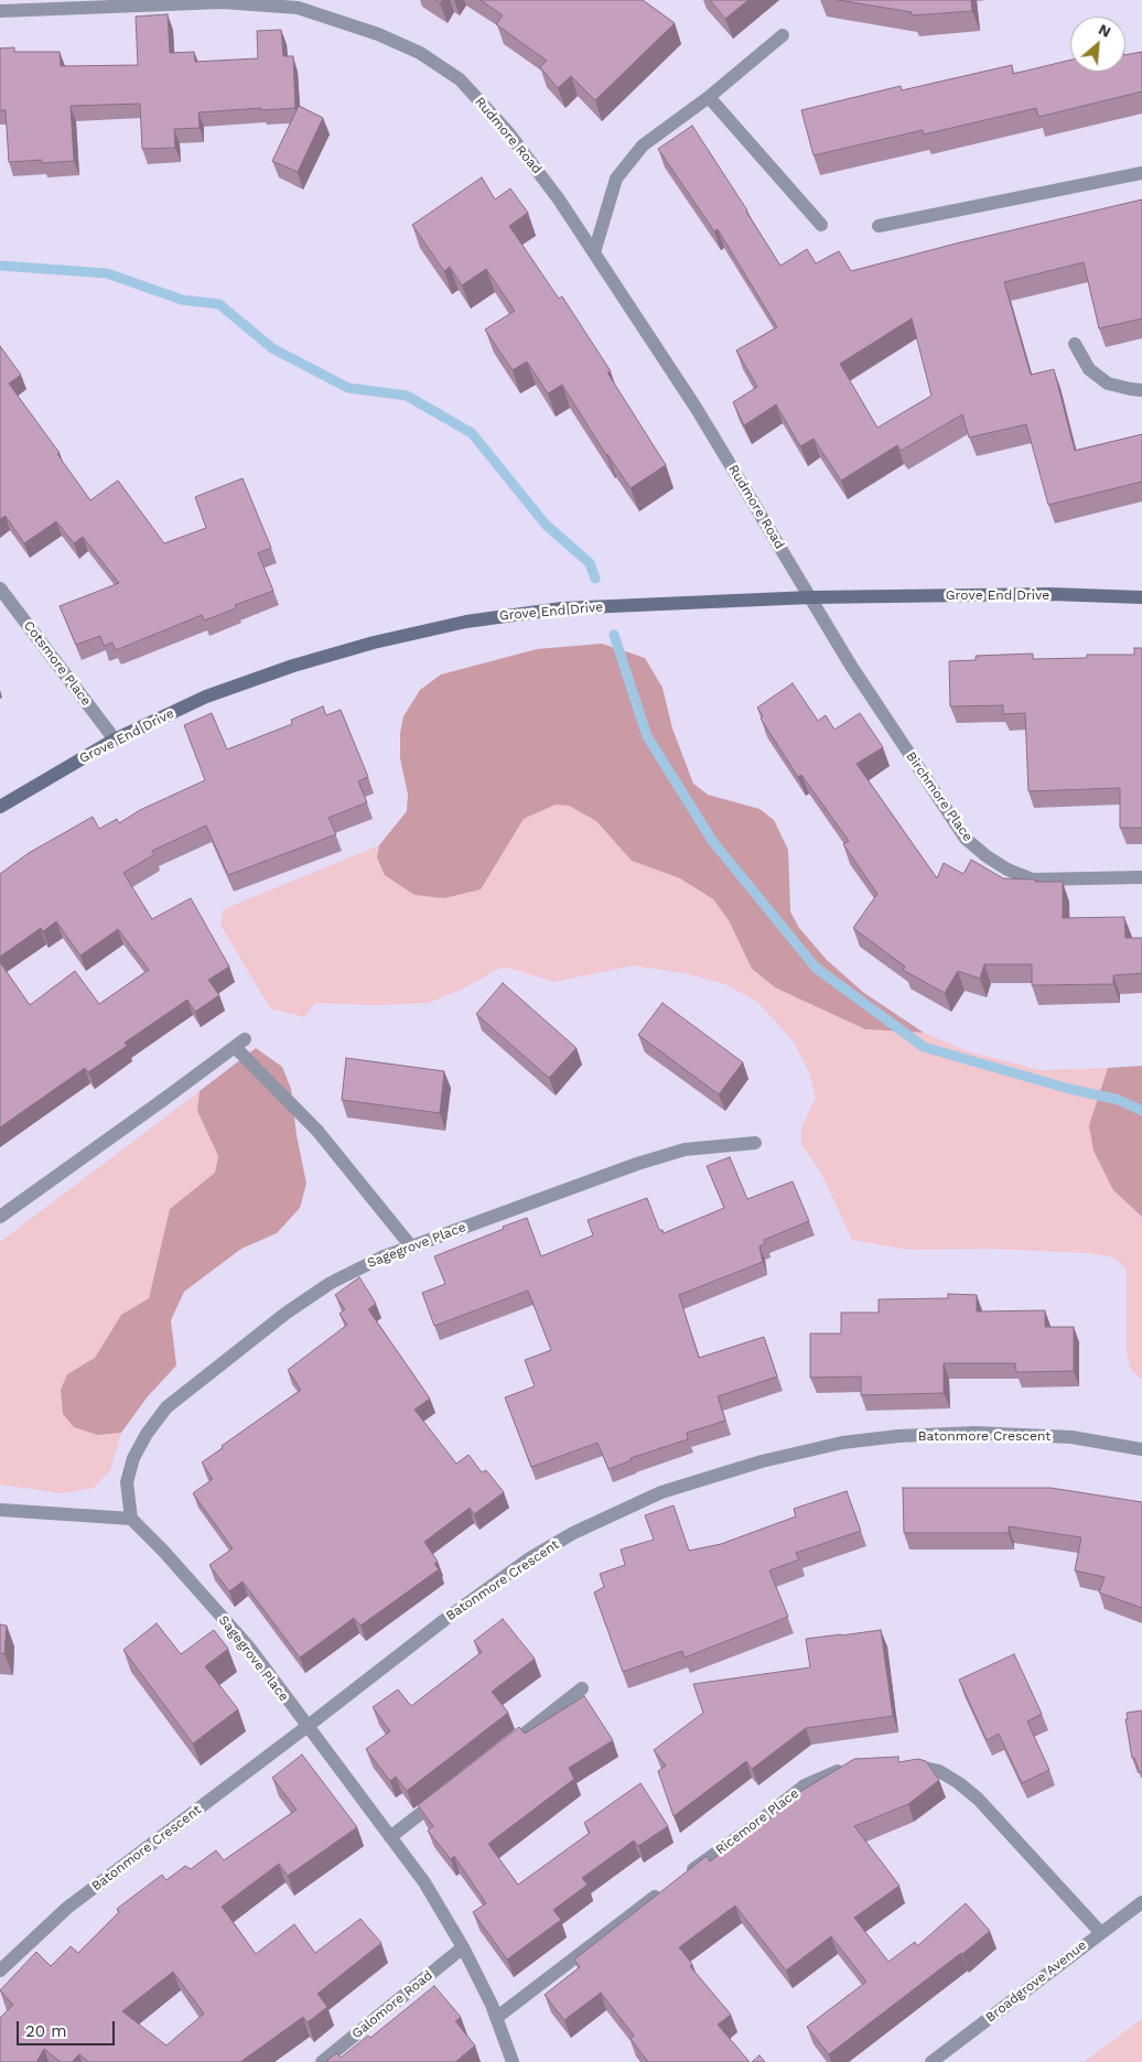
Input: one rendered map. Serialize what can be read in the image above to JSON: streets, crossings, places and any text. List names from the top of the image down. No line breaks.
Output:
{"streets":{"street":["Rudmore Road","Grove End Drive","Cotsmore Place","Birchmore Place","Sagegrove Place","Batonmore Crescent","Ricemore Place","Broadgrove Avenue","Galomore Road"]},"crossings":[["Rudmore Road","Grove End Drive"],["Rudmore Road","Birchmore Place"],["Grove End Drive","Cotsmore Place"],["Grove End Drive","Birchmore Place"],["Sagegrove Place","Batonmore Crescent"]],"scale_bar":"20 m","north":"top right"}
